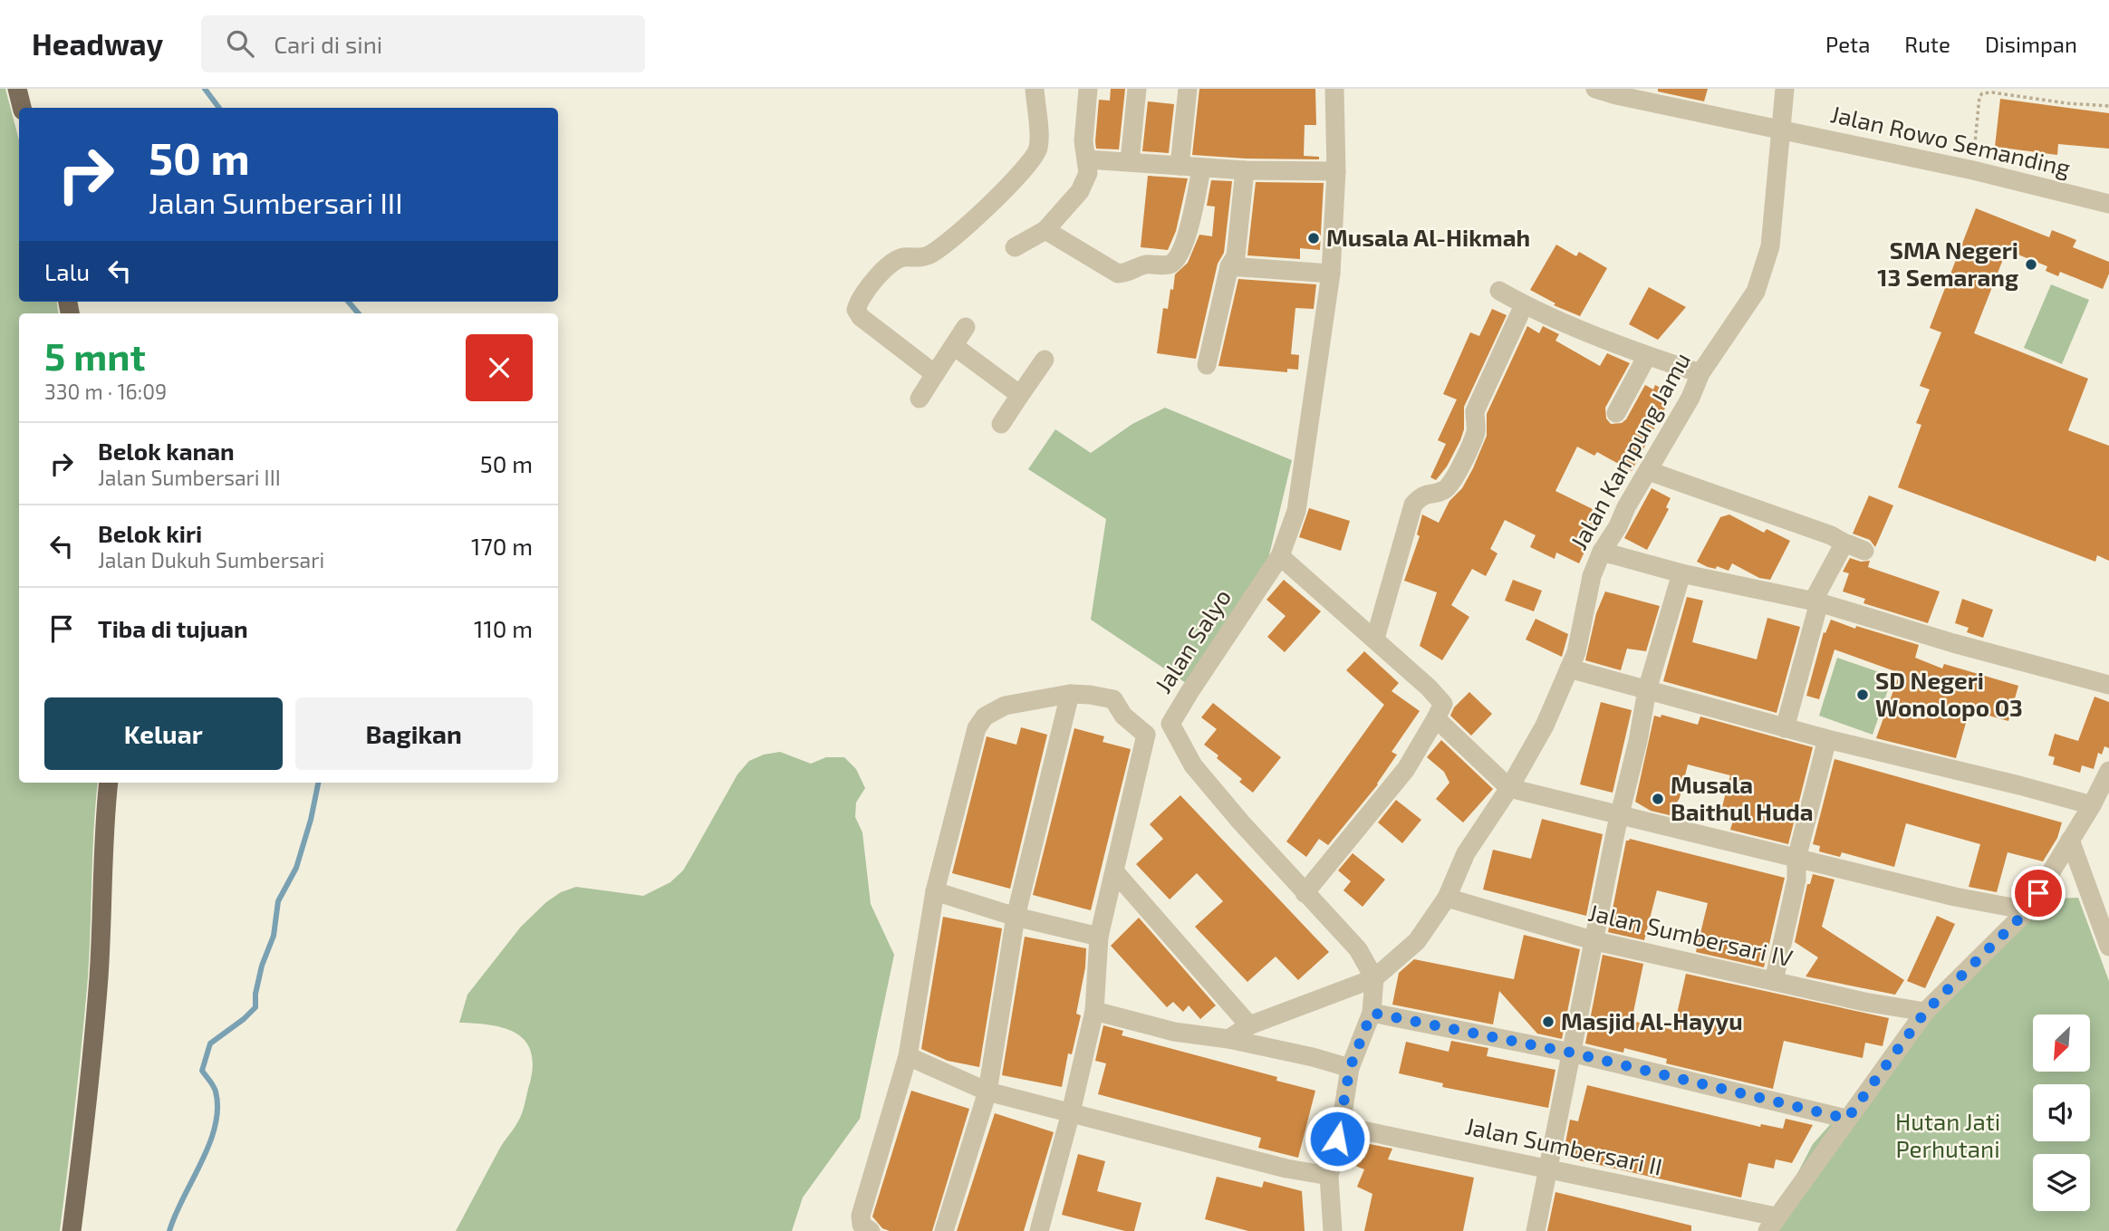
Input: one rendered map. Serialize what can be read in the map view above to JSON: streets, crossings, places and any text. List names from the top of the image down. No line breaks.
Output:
{"streets":{"street":["Jalan Rowo Semanding","Jalan Kampung Jamu","Jalan Salyo","Jalan Sumbersari IV","Jalan Sumbersari II"]},"crossings":[["Jalan Rowo Semanding","Jalan Kampung Jamu"],["Jalan Kampung Jamu","Jalan Salyo"],["Jalan Kampung Jamu","Jalan Sumbersari IV"]],"parks":["Hutan Jati Perhutani"],"places":["Musala Al-Hikmah","SMA Negeri 13 Semarang","SD Negeri Wonolopo 03","Musala Baithul Huda","Masjid Al-Hayyu"],"north":"bottom left","page":{"header":"Headway","search":"Cari di sini","nav":["Peta","Rute","Disimpan"],"turn":["50 m","Jalan Sumbersari III"],"then":"Lalu","heading":["5 mnt","330 m · 16:09"],"list":[{"name":"Belok kanan","note":"Jalan Sumbersari III","value":"50 m"},{"name":"Belok kiri","note":"Jalan Dukuh Sumbersari","value":"170 m"},{"name":"Tiba di tujuan","value":"110 m"}],"buttons":["Keluar","Bagikan"]}}
